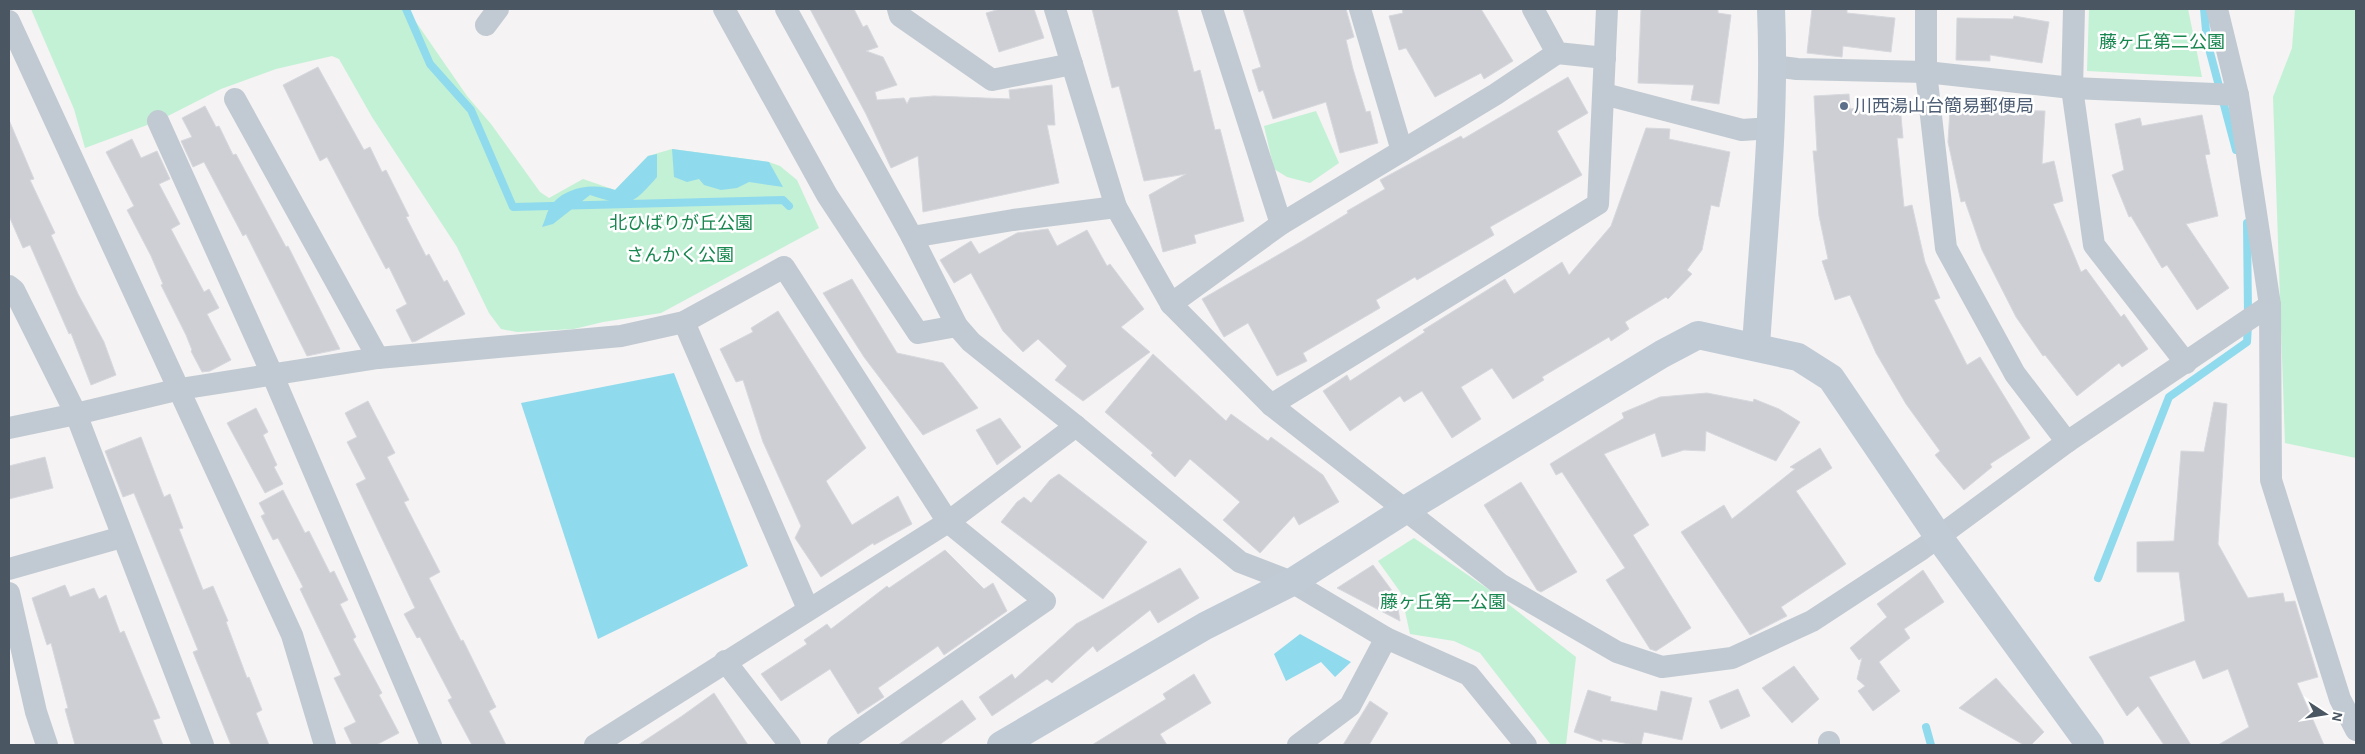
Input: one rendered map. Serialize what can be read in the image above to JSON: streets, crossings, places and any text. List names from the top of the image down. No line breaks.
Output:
{"parks":["藤ヶ丘第二公園","北ひばりが丘公園","さんかく公園","藤ヶ丘第一公園"],"places":["川西湯山台簡易郵便局"],"north":"right"}
